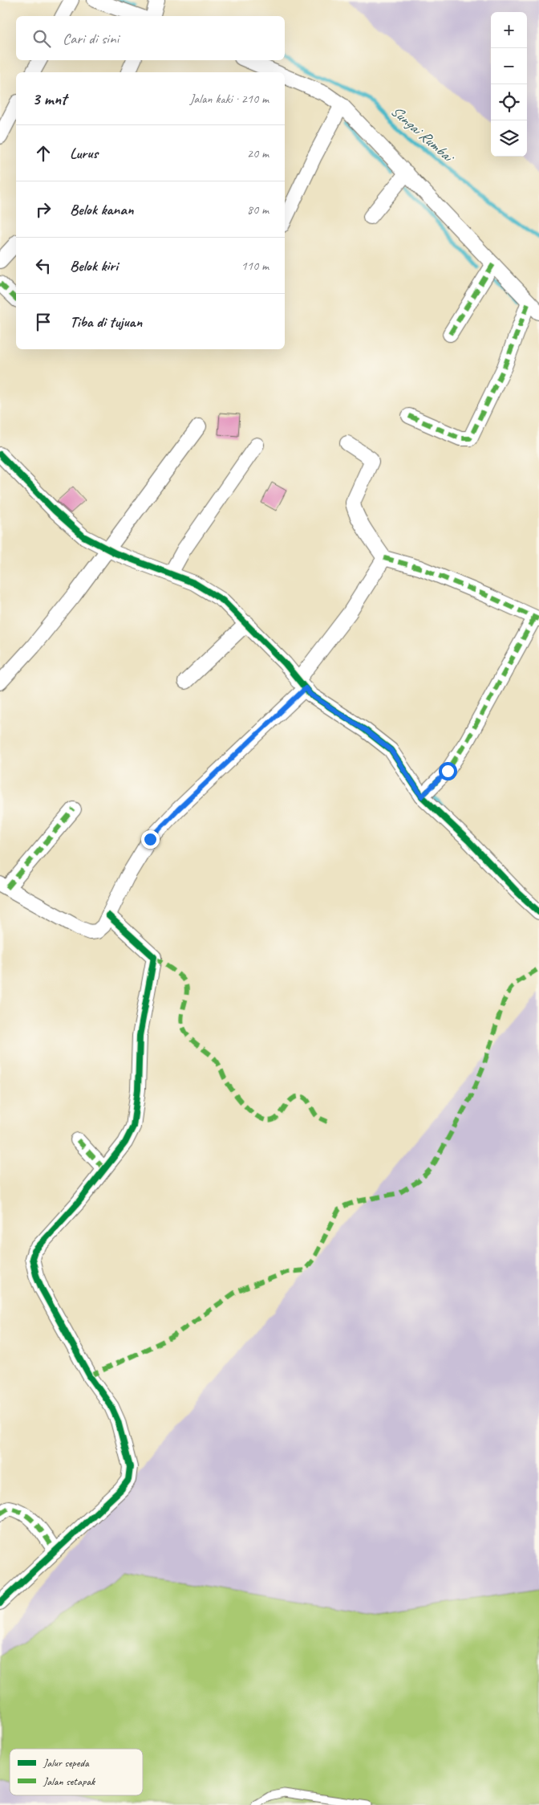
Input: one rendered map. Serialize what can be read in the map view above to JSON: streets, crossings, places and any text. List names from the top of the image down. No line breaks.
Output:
{"water":["Sungai Rumbai"],"legend":["Jalur sepeda","Jalan setapak"],"page":{"map_buttons":["+","−"],"search":"Cari di sini","heading":["3 mnt","Jalan kaki · 210 m"],"list":[["Lurus","20 m"],["Belok kanan","80 m"],["Belok kiri","110 m"],"Tiba di tujuan"]}}
